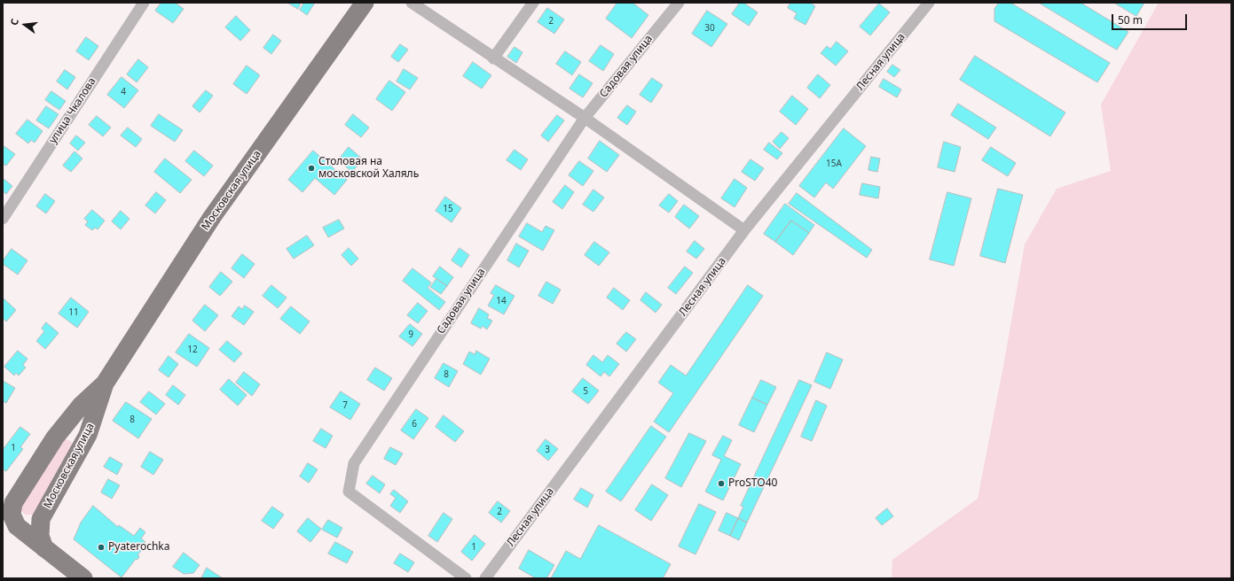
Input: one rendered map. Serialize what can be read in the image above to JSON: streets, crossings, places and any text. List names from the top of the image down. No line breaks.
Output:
{"streets":{"main road":["Московская улица"],"street":["Лесная улица","Садовая улица","улица Чкалова"]},"places":["Столовая на московской Халяль","ProSTO40","Pyaterochka"],"house_numbers":["2","30","4","15А","15","14","11","9","12","8","5","7","8","6","1","3","2","1"],"scale_bar":"50 m","north":"left"}
